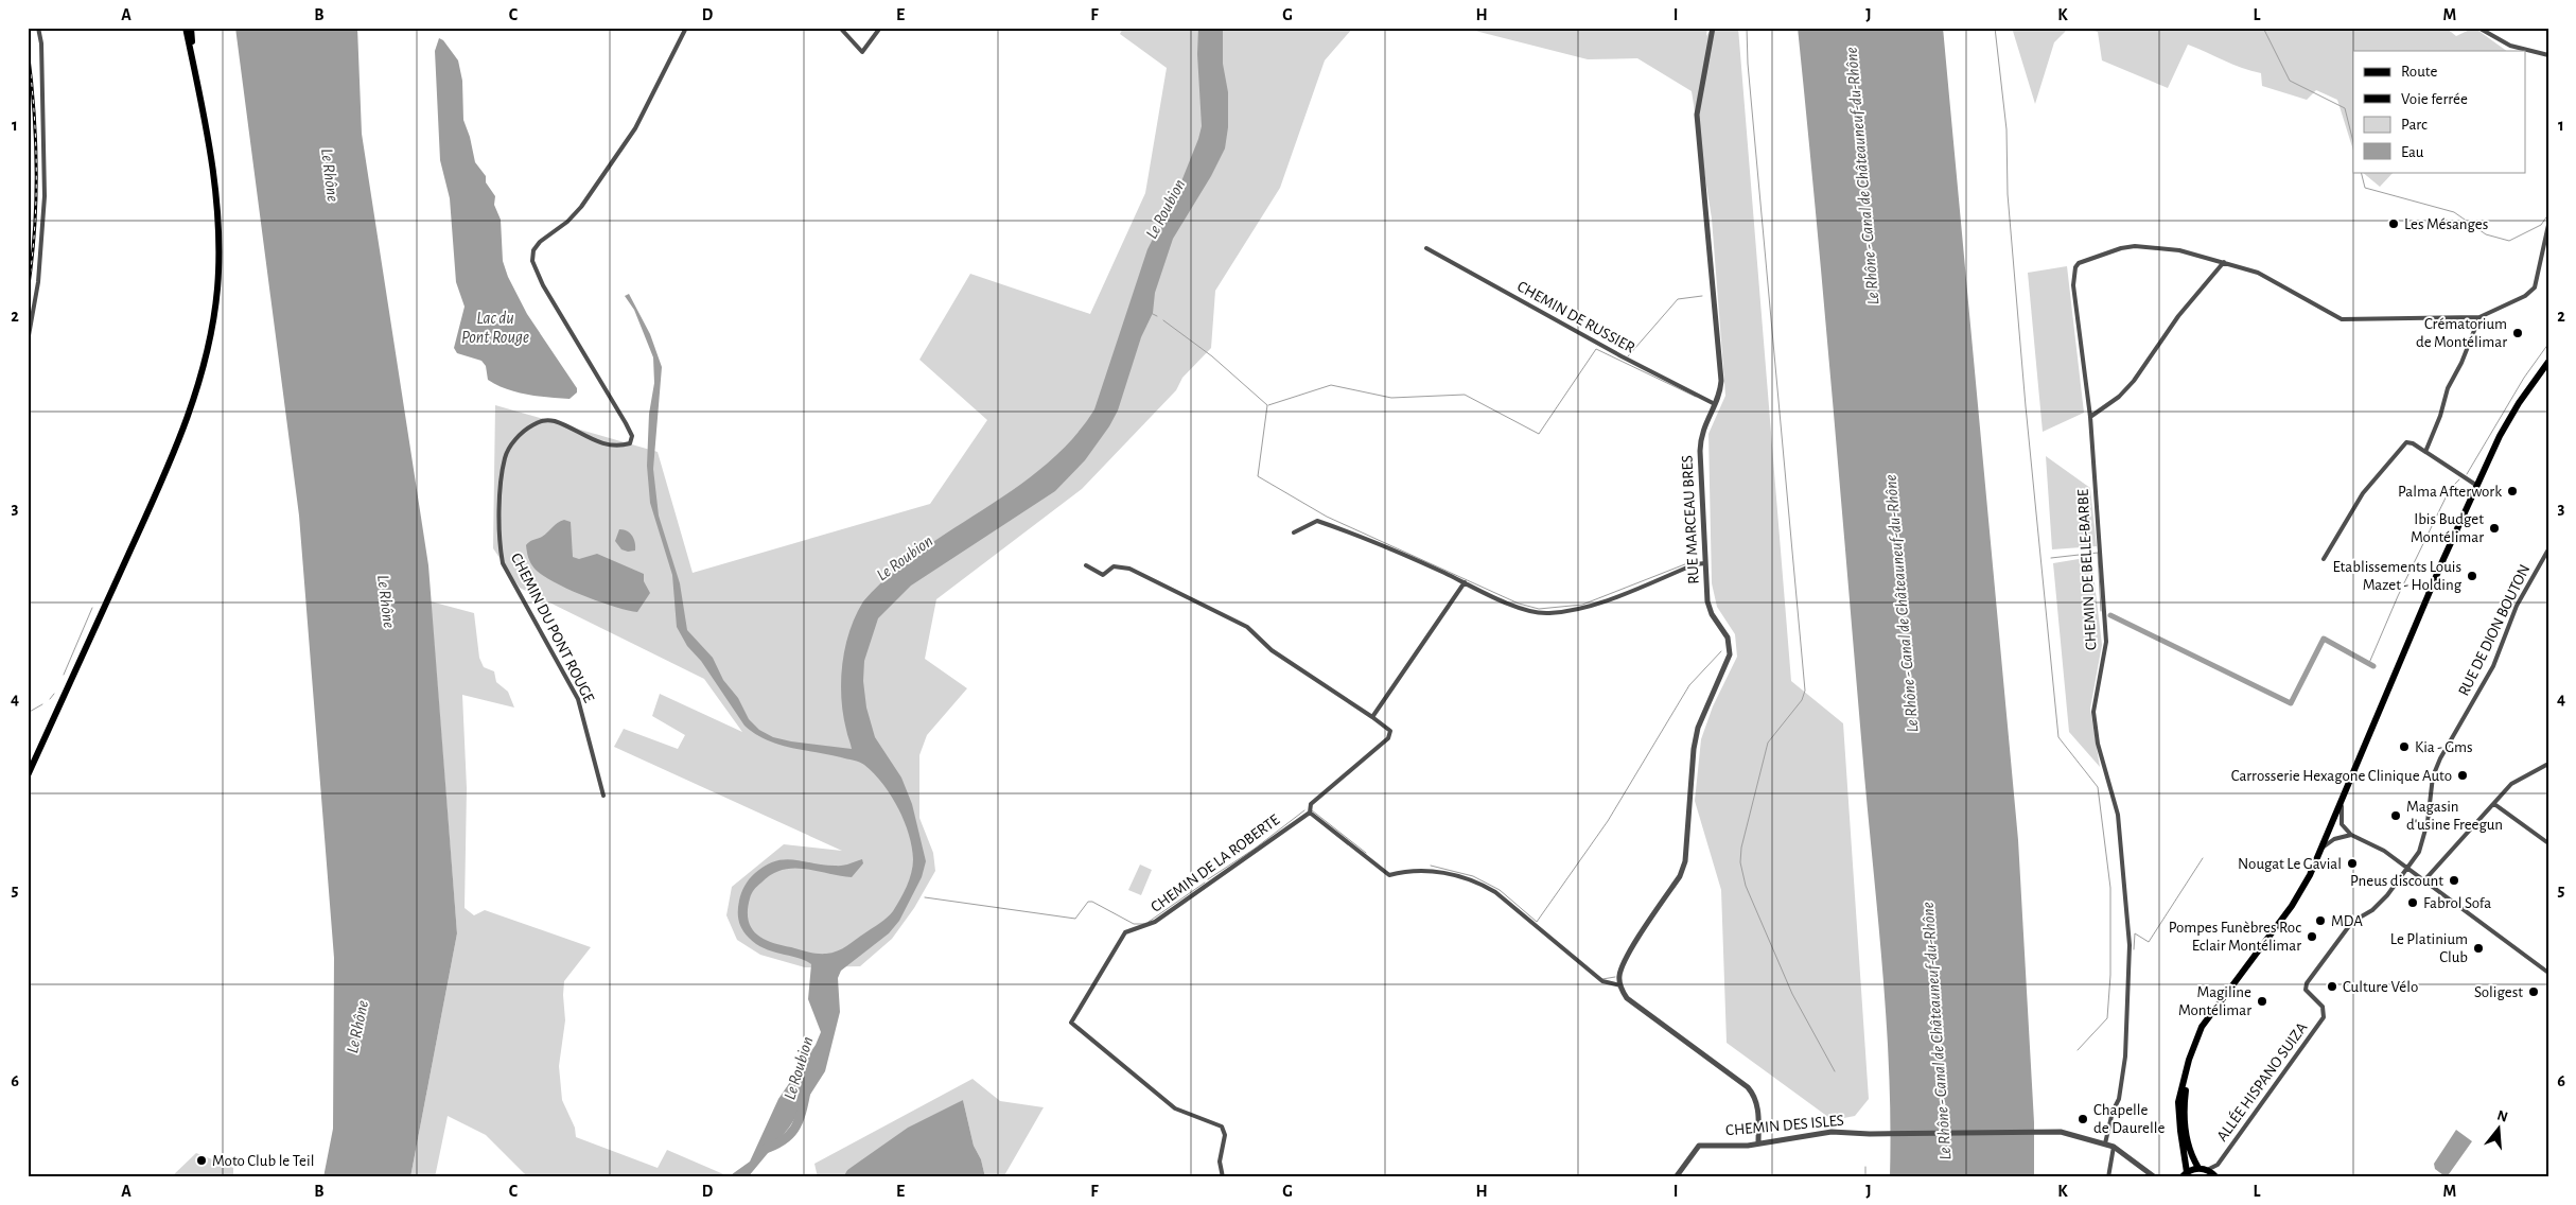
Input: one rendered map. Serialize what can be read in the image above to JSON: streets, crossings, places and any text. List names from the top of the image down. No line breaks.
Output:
{"streets":{"street":["CHEMIN DE RUSSIER","RUE MARCEAU BRES","CHEMIN DE BELLE-BARBE","CHEMIN DU PONT ROUGE","RUE DE DION BOUTON","CHEMIN DE LA ROBERTE","ALLÉE HISPANO SUIZA","CHEMIN DES ISLES"]},"crossings":[["CHEMIN DE RUSSIER","RUE MARCEAU BRES"],["CHEMIN DE BELLE-BARBE","CHEMIN DES ISLES"],["RUE DE DION BOUTON","ALLÉE HISPANO SUIZA"]],"water":["Le Rhône","Le Rhône - Canal de Châteauneuf-du-Rhône","Le Roubion","Lac du Pont Rouge"],"places":["Les Mésanges","Crématorium de Montélimar","Palma Afterwork","Ibis Budget Montélimar","Etablissements Louis Mazet - Holding","Kia - Gms","Carrosserie Hexagone Clinique Auto","Magasin d'usine Freegun","Nougat Le Gavial","Pneus discount","Fabrol Sofa","MDA","Pompes Funèbres Roc Eclair Montélimar","Le Platinium Club","Culture Vélo","Soligest","Magiline Montélimar","Chapelle de Daurelle","Moto Club le Teil"],"legend":["Route","Voie ferrée","Parc","Eau"],"north":"top","grid":{"columns":["A","B","C","D","E","F","G","H","I","J","K","L","M"],"rows":["1","2","3","4","5","6"]}}
